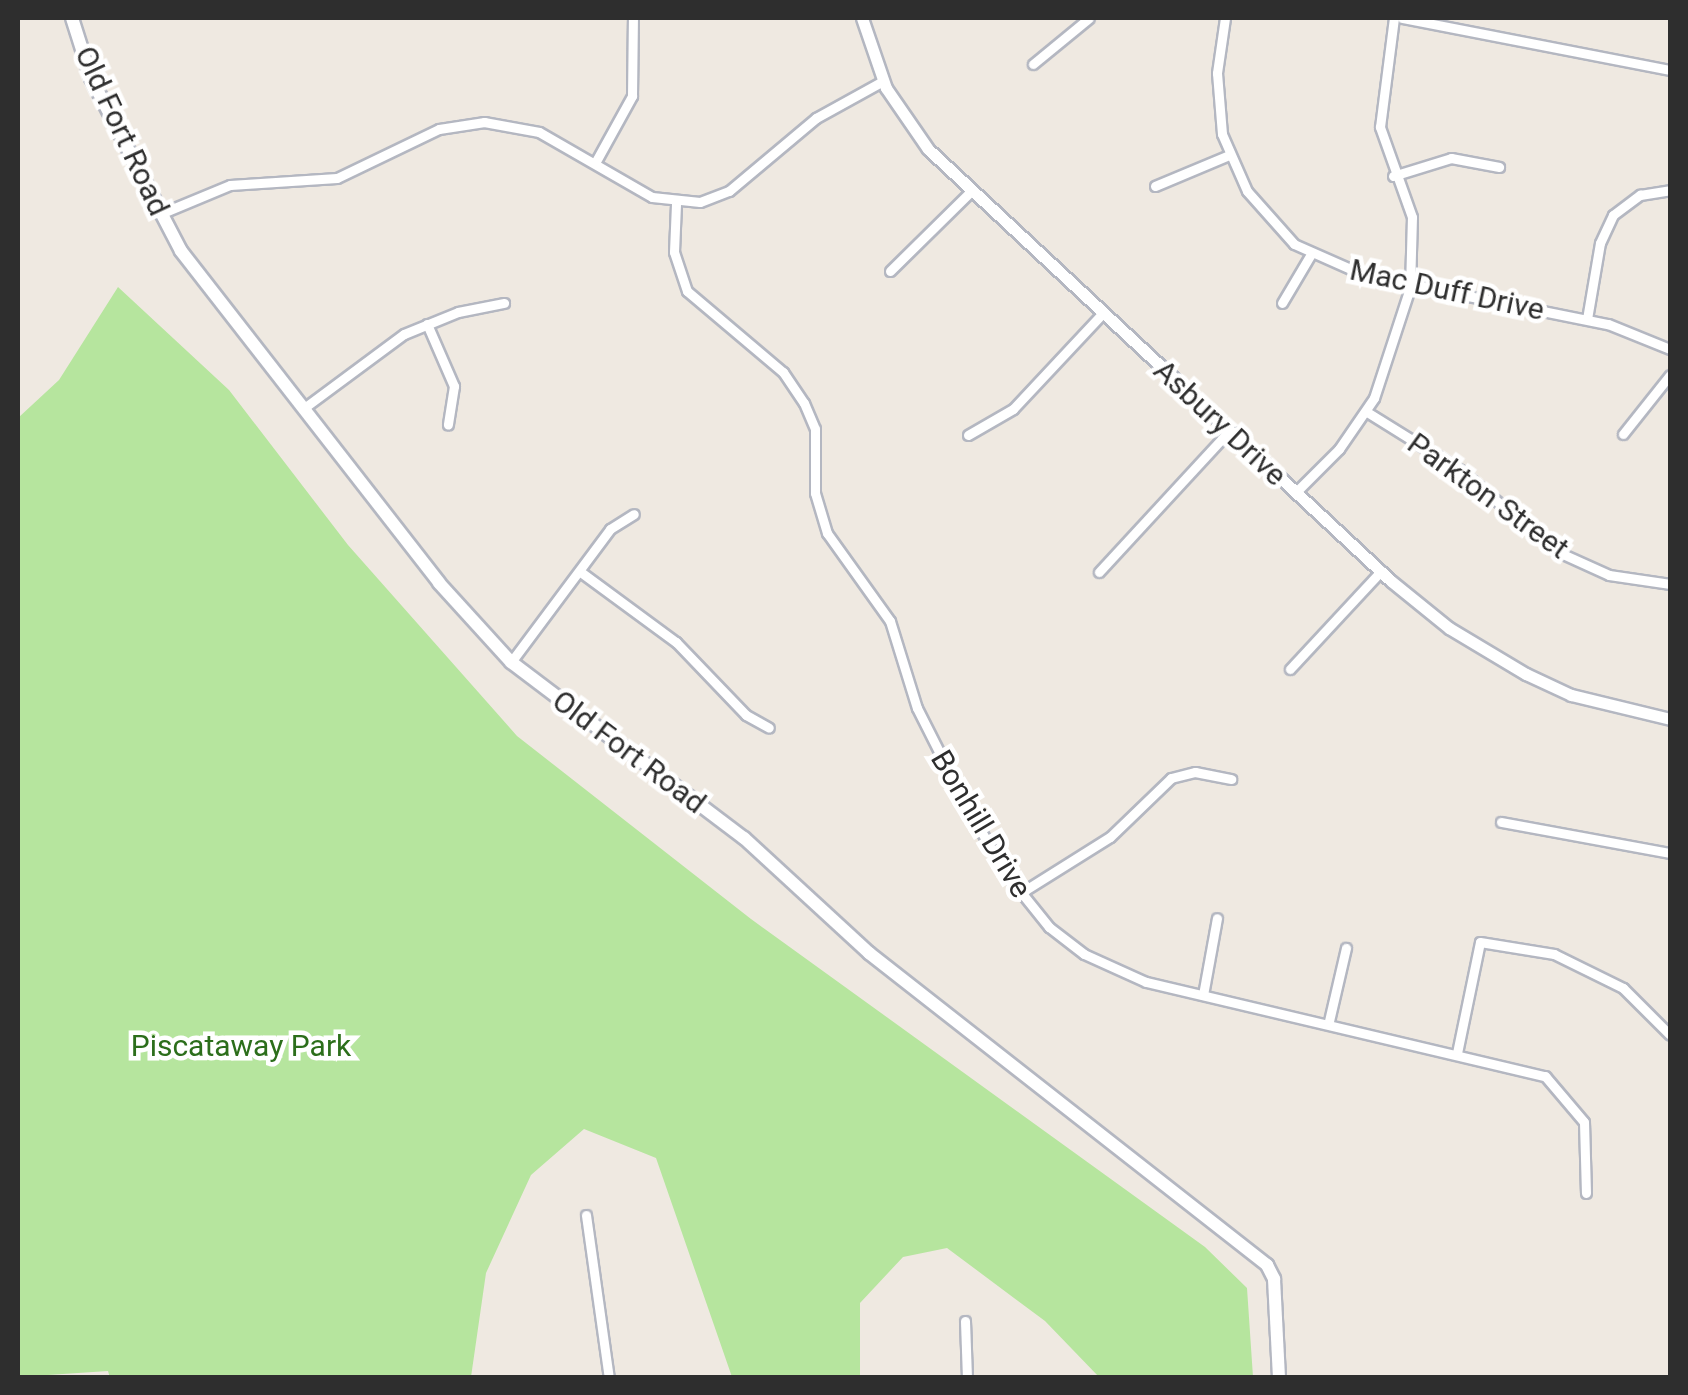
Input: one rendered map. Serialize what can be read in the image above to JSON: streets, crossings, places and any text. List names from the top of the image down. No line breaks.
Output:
{"streets":{"main road":["Old Fort Road"],"street":["Mac Duff Drive","Asbury Drive","Parkton Street","Bonhill Drive"]},"parks":["Piscataway Park"]}
